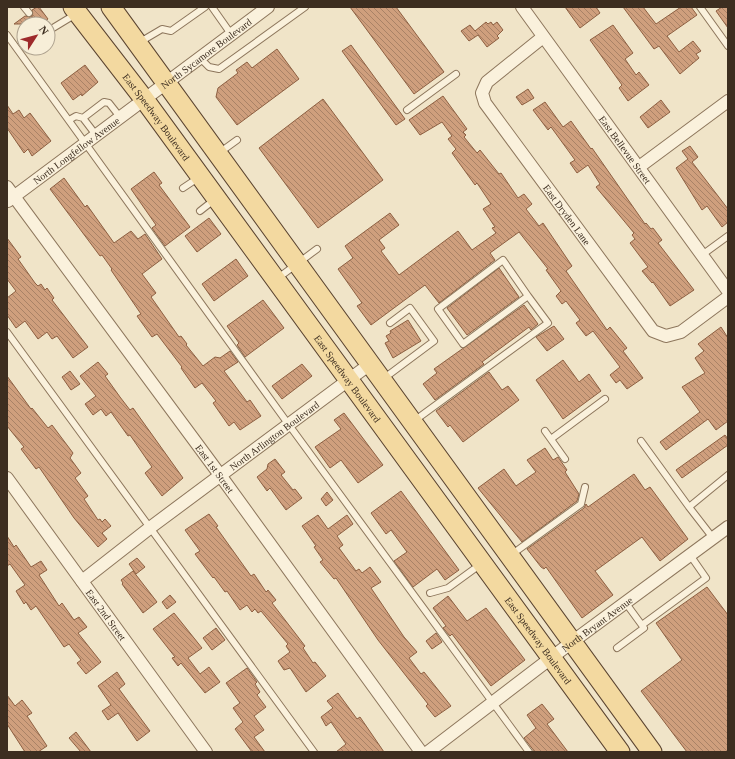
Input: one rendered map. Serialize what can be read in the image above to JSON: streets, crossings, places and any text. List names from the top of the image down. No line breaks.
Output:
{"streets":{"main road":["East Speedway Boulevard"],"street":["North Sycamore Boulevard","East Bellevue Street","North Longfellow Avenue","East Dryden Lane","North Arlington Boulevard","East 1st Street","East 2nd Street","North Bryant Avenue"]},"crossings":[["North Sycamore Boulevard","East Speedway Boulevard"],["North Sycamore Boulevard","North Longfellow Avenue"],["East Speedway Boulevard","North Longfellow Avenue"],["East Speedway Boulevard","North Arlington Boulevard"],["East Speedway Boulevard","North Bryant Avenue"],["East Bellevue Street","East Dryden Lane"],["North Longfellow Avenue","East 1st Street"],["North Arlington Boulevard","East 1st Street"],["North Arlington Boulevard","East 2nd Street"]],"north":"top right"}
